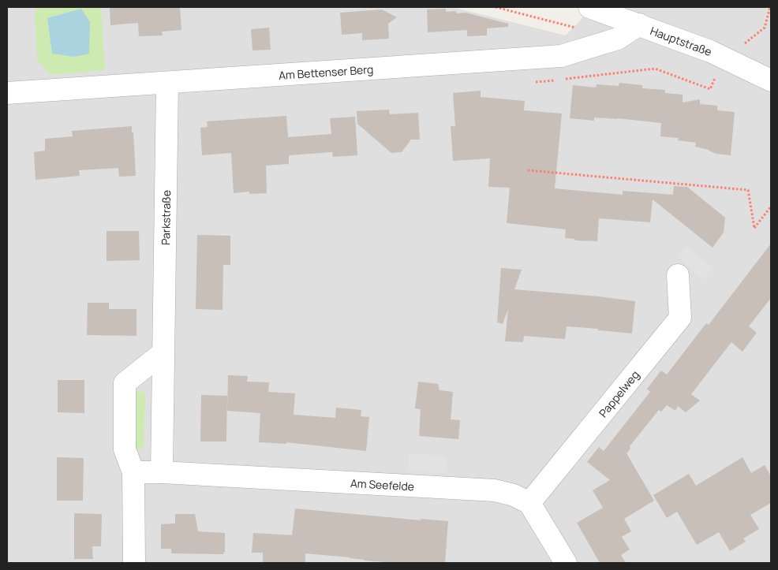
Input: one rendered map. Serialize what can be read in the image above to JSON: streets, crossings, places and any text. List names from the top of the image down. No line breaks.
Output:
{"streets":{"street":["Hauptstraße","Am Bettenser Berg","Parkstraße","Pappelweg","Am Seefelde"]},"crossings":[["Hauptstraße","Am Bettenser Berg"],["Am Bettenser Berg","Parkstraße"],["Parkstraße","Am Seefelde"],["Pappelweg","Am Seefelde"]]}
